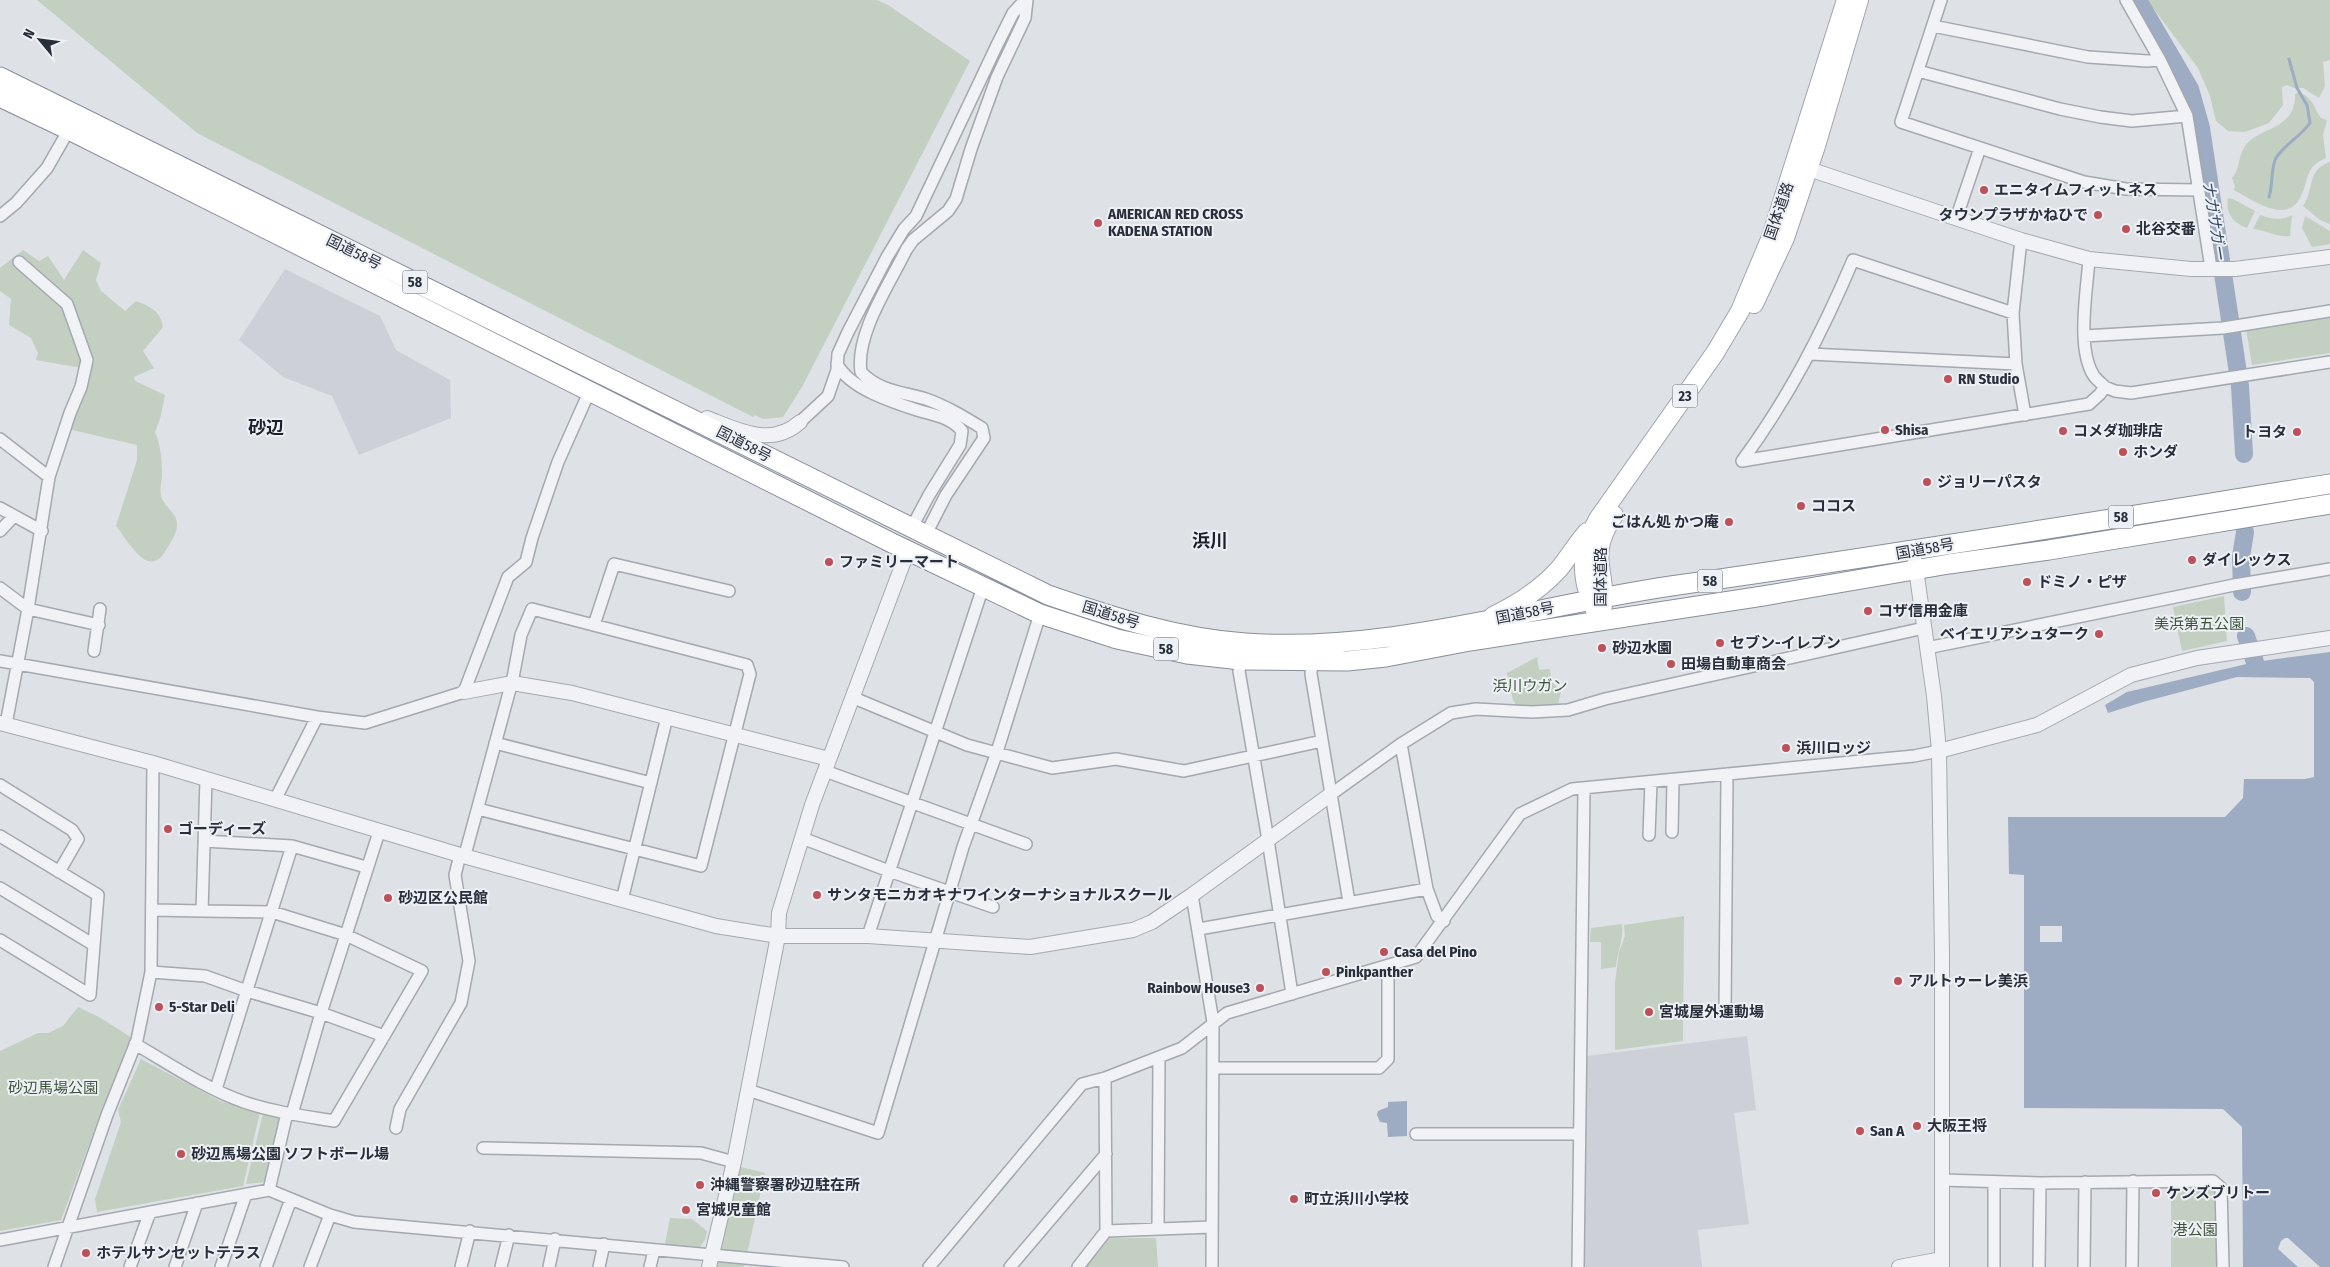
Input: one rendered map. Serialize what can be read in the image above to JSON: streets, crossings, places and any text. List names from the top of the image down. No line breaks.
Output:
{"streets":{"highway":["国道58号","58"],"main road":["国体道路","23"]},"crossings":[["国体道路","国道58号"]],"districts":["砂辺","浜川"],"water":["ナガサガー"],"parks":["美浜第五公園","浜川ウガン","砂辺馬場公園","港公園"],"places":["エニタイムフィットネス","タウンプラザかねひで","AMERICAN RED CROSS KADENA STATION","北谷交番","RN Studio","Shisa","コメダ珈琲店","トヨタ","ホンダ","ジョリーパスタ","ココス","ごはん処 かつ庵","ダイレックス","ファミリーマート","ドミノ・ピザ","コザ信用金庫","ベイエリアシュターク","セブン-イレブン","砂辺水園","田場自動車商会","浜川ロッジ","ゴーディーズ","サンタモニカオキナワインターナショナルスクール","砂辺区公民館","Casa del Pino","Pinkpanther","アルトゥーレ美浜","Rainbow House3","5-Star Deli","宮城屋外運動場","大阪王将","San A","砂辺馬場公園 ソフトボール場","沖縄警察署砂辺駐在所","ケンズブリトー","町立浜川小学校","宮城児童館","ホテルサンセットテラス"],"north":"top left"}
